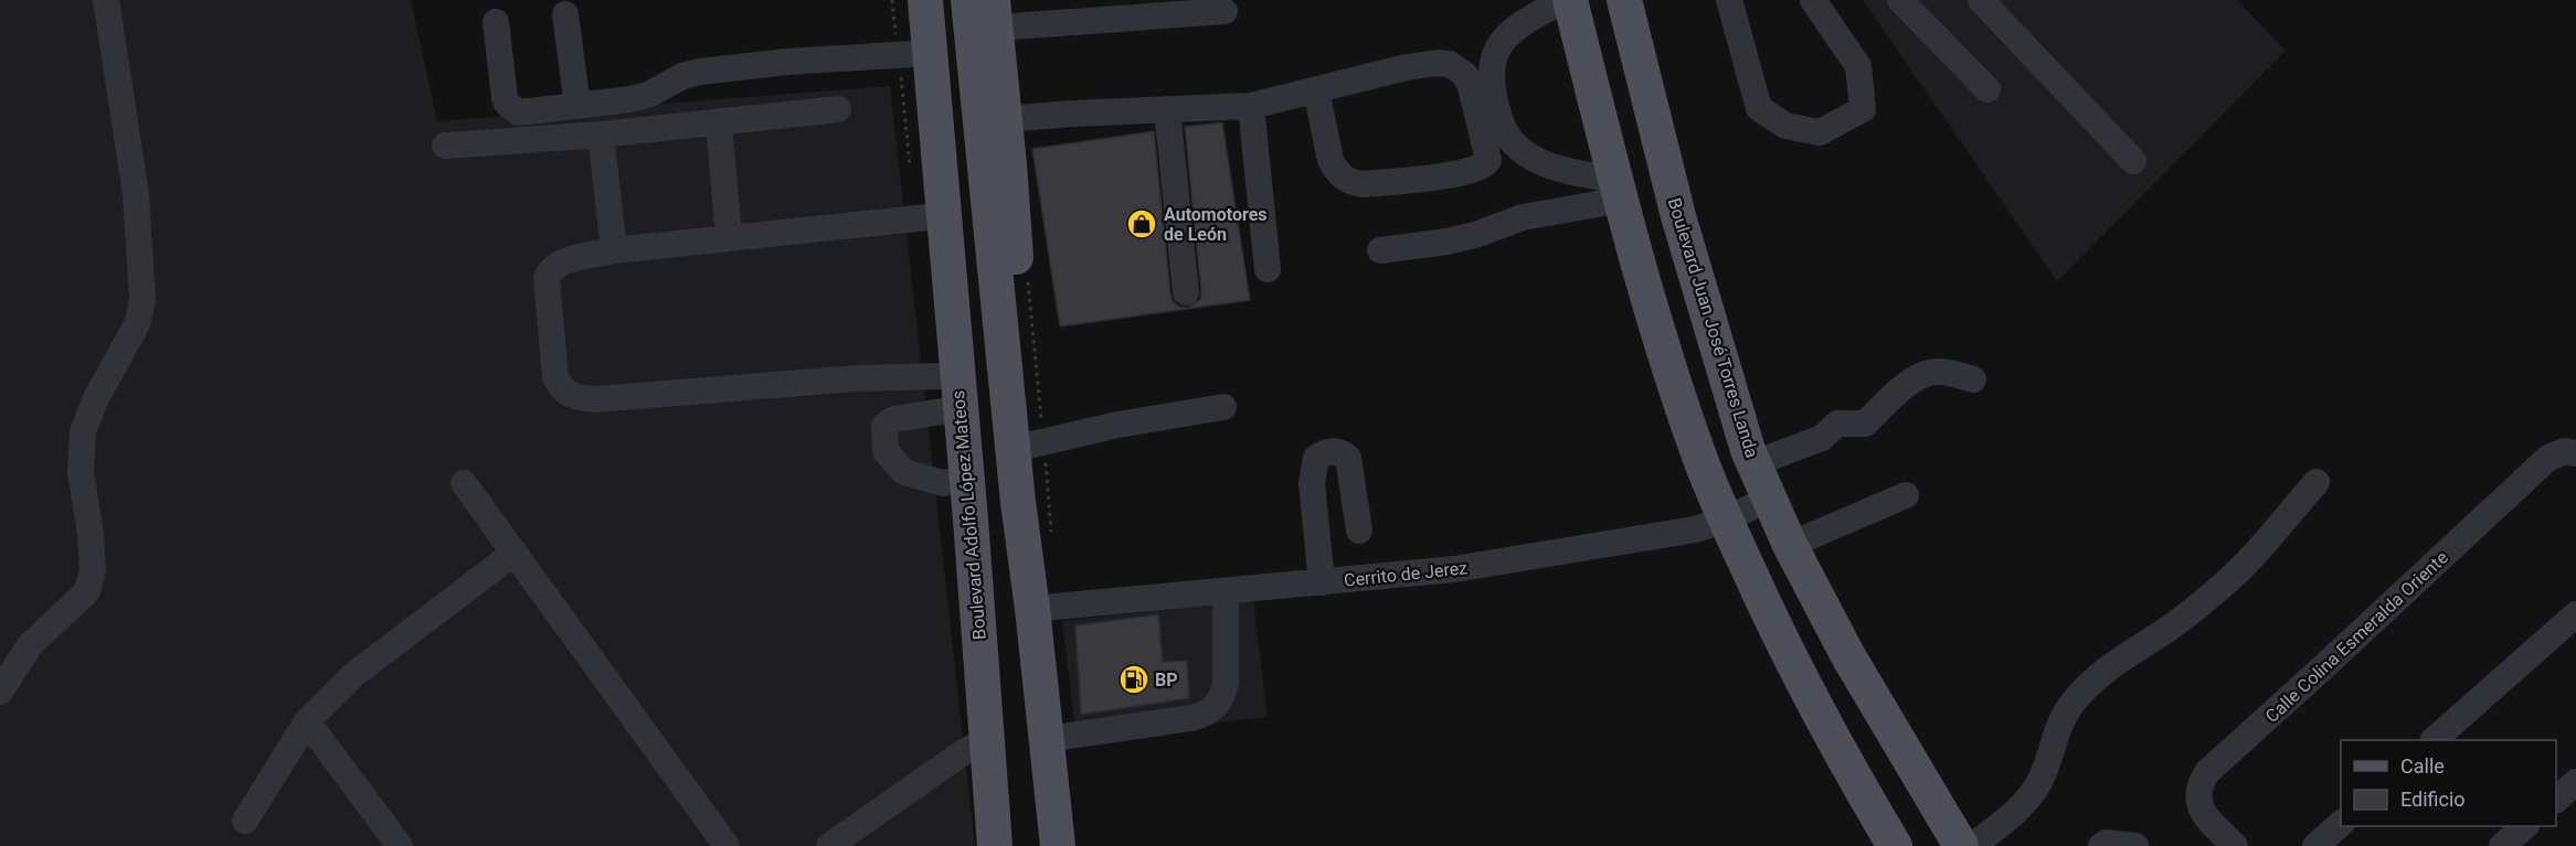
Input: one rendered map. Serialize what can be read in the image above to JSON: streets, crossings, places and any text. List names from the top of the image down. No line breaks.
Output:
{"streets":{"main road":["Boulevard Juan José Torres Landa","Boulevard Adolfo López Mateos"],"street":["Cerrito de Jerez","Calle Colina Esmeralda Oriente"]},"crossings":[["Boulevard Juan José Torres Landa","Cerrito de Jerez"]],"places":{"shop":["Automotores de León"],"fuel station":["BP"]},"legend":["Calle","Edificio"]}
